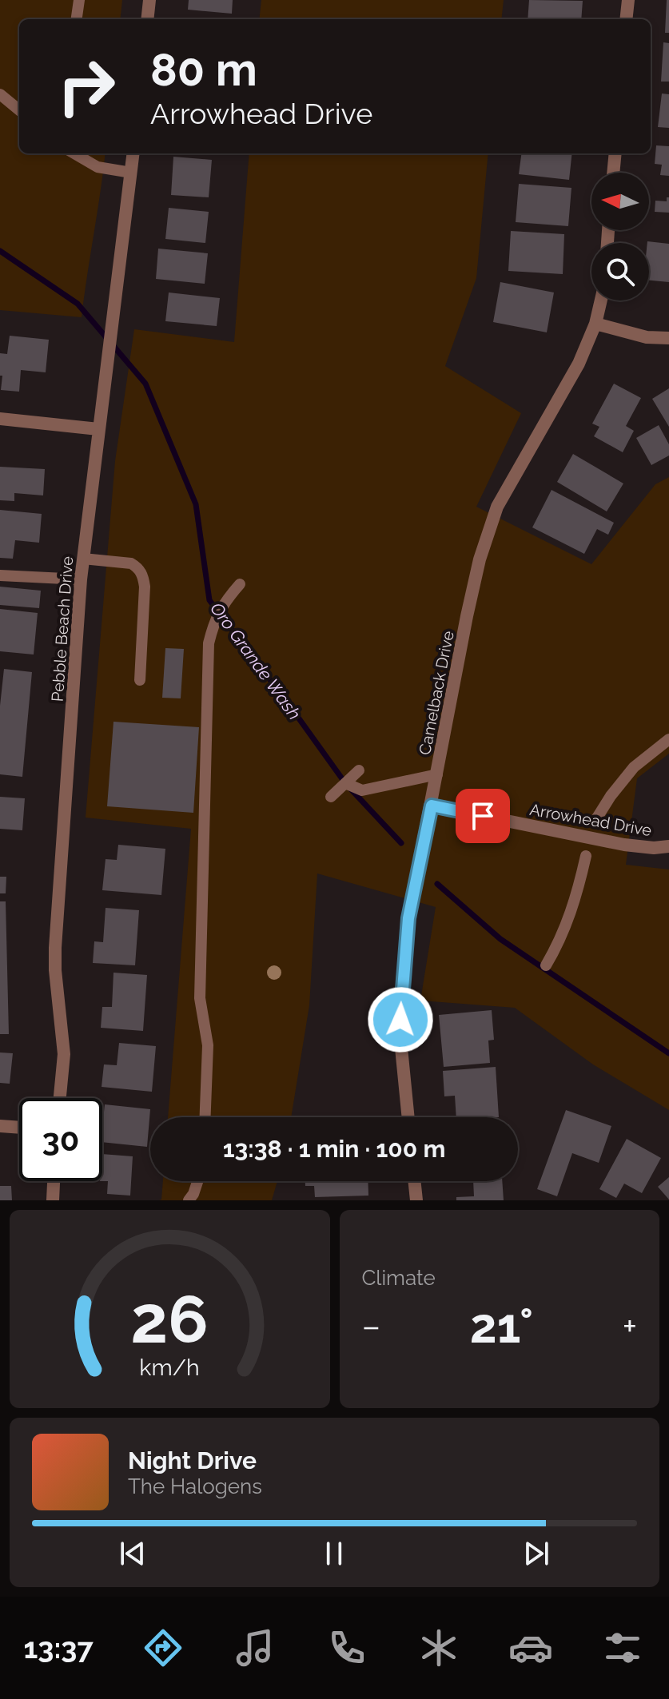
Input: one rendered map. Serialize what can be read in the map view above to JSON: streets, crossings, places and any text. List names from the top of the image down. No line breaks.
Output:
{"streets":{"street":["Pebble Beach Drive","Camelback Drive","Arrowhead Drive"]},"crossings":[["Camelback Drive","Arrowhead Drive"]],"water":["Oro Grande Wash"],"north":"left","page":{"turn":["80 m","Arrowhead Drive"],"limit":"30","trip":"13:38 · 1 min · 100 m","tile":"Climate","heat":["−","21°","+"],"song":["Night Drive","The Halogens"],"tabs":"13:37","gauge":["26","km/h"]}}
